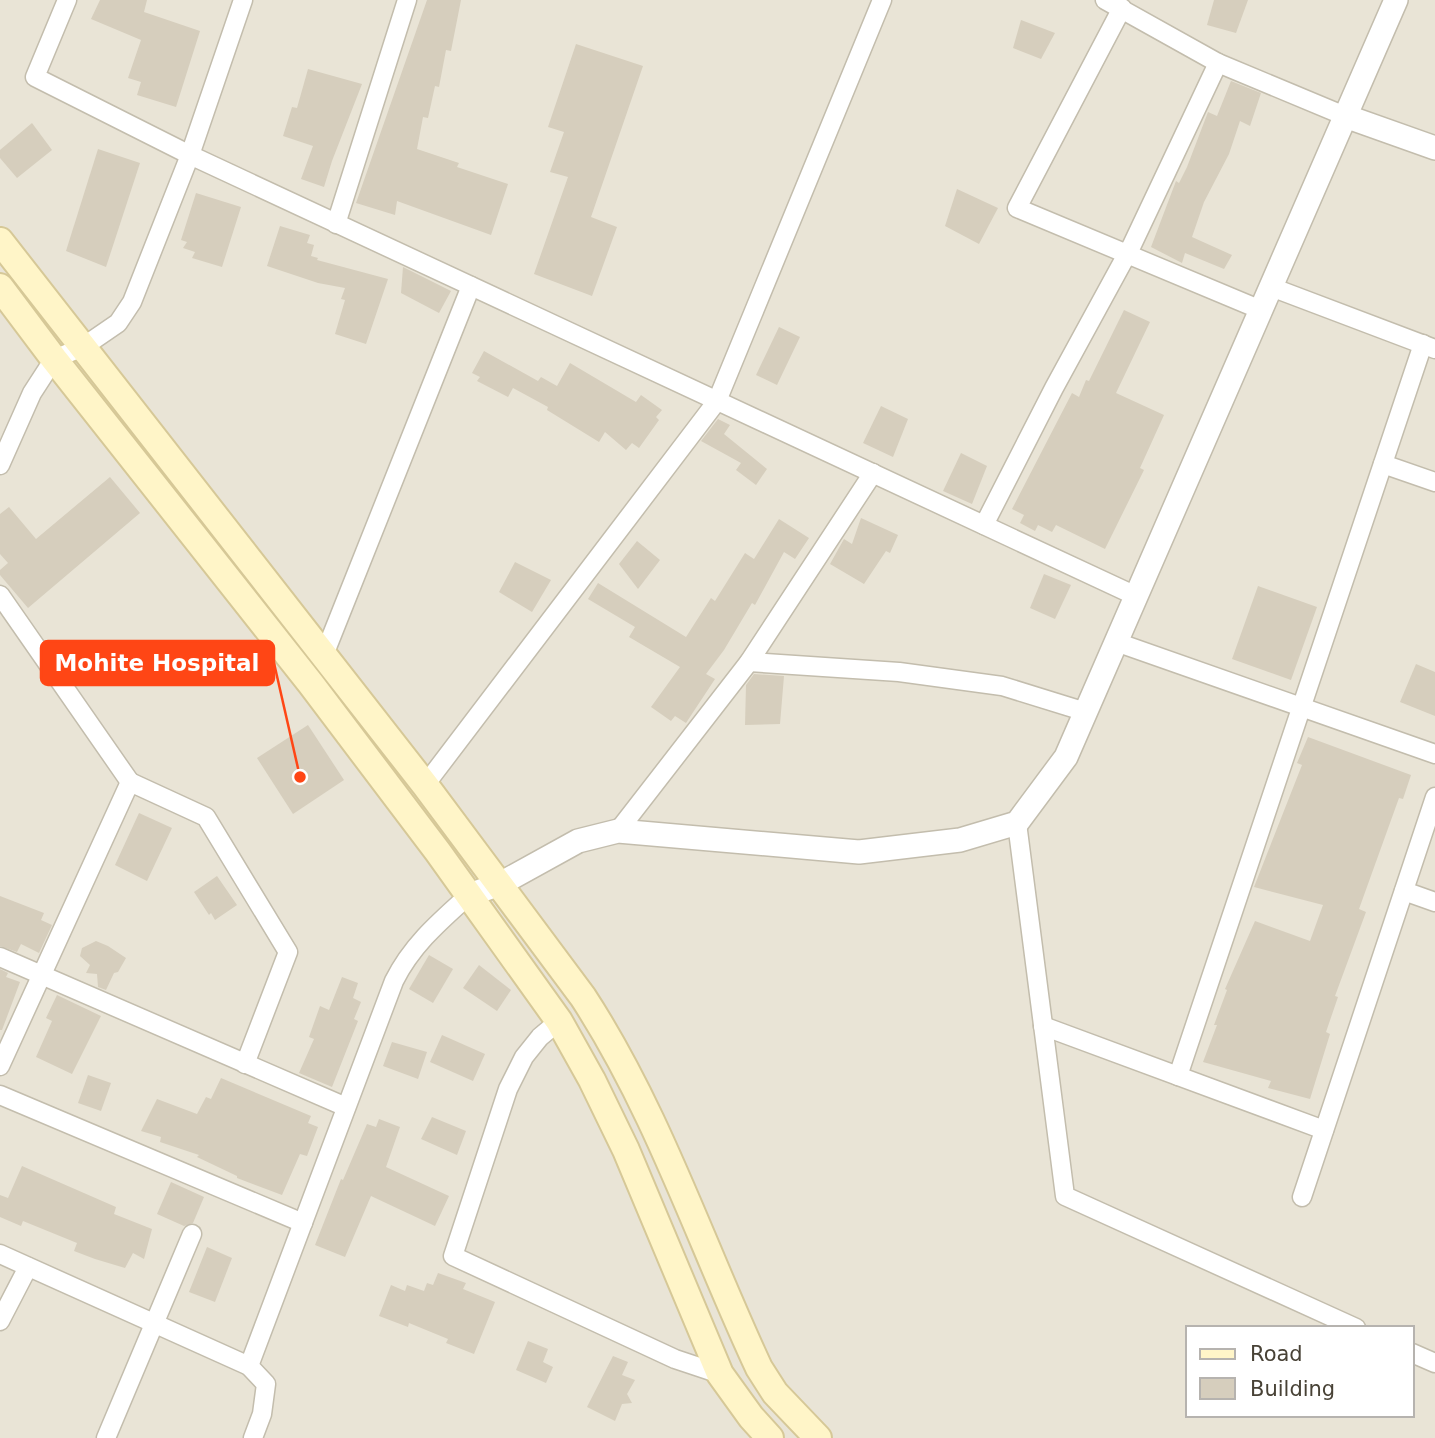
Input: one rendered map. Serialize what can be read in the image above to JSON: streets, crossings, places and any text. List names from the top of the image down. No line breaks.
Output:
{"places":["Mohite Hospital"],"legend":["Road","Building"]}
